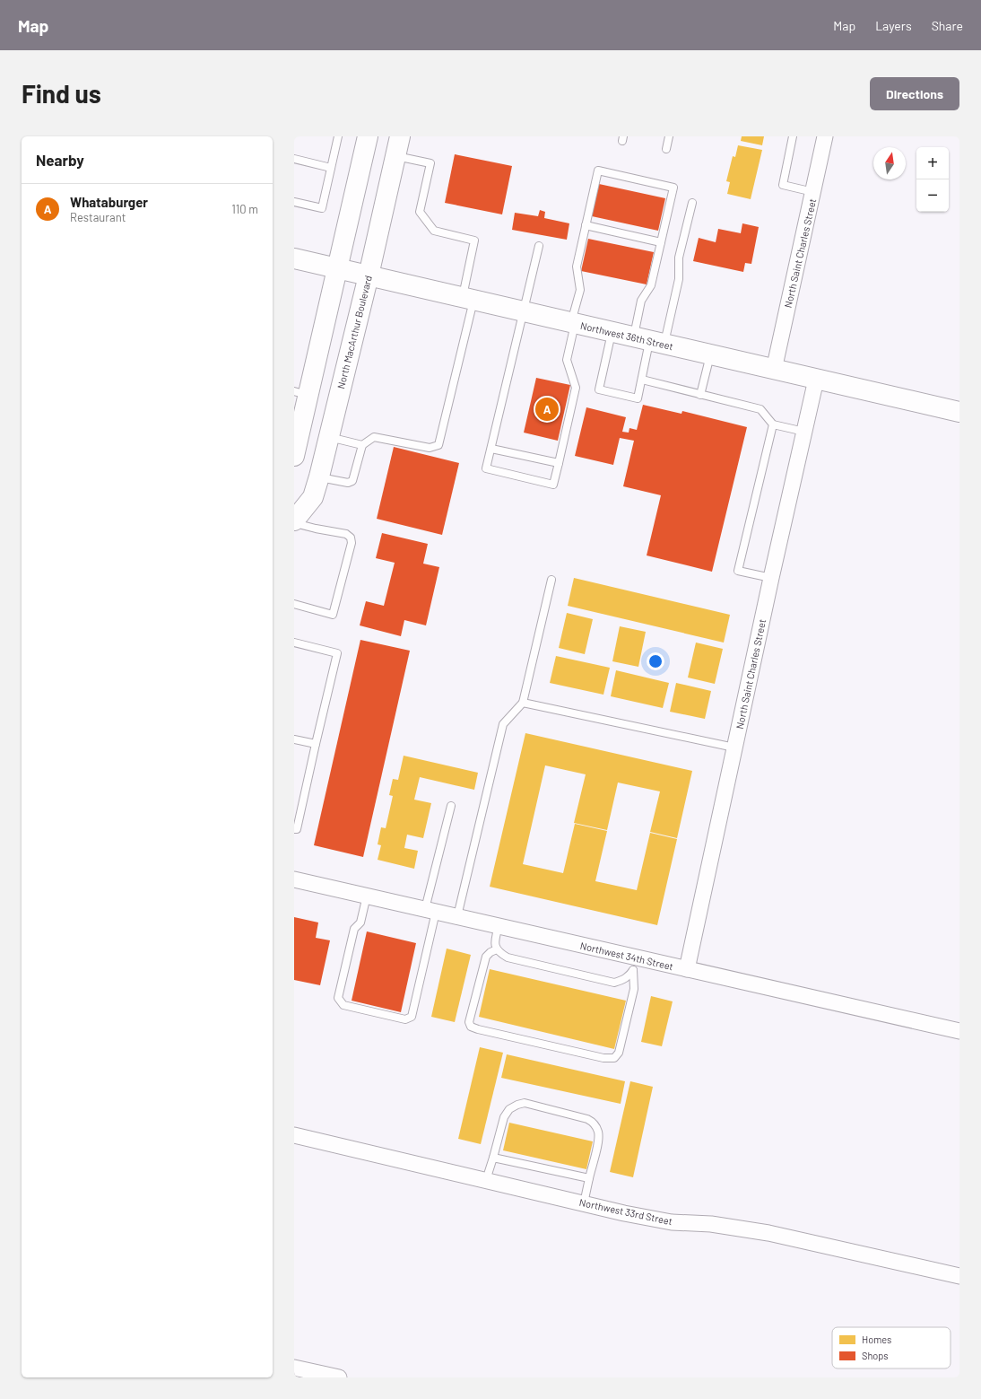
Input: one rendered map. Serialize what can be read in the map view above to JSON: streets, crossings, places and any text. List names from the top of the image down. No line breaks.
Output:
{"streets":{"main road":["North MacArthur Boulevard","Northwest 36th Street"],"street":["North Saint Charles Street","Northwest 34th Street","Northwest 33rd Street"]},"crossings":[["North Saint Charles Street","Northwest 36th Street"],["North Saint Charles Street","Northwest 34th Street"],["North MacArthur Boulevard","Northwest 36th Street"]],"legend":["Homes","Shops"],"north":"top","page":{"header":"Map","nav":["Map","Layers","Share"],"buttons":"Directions","title":"Find us","heading":"Nearby","map_buttons":["+","−"],"list":[{"mark":"A","name":"Whataburger","note":"Restaurant","value":"110 m"}],"pins":"A"}}
